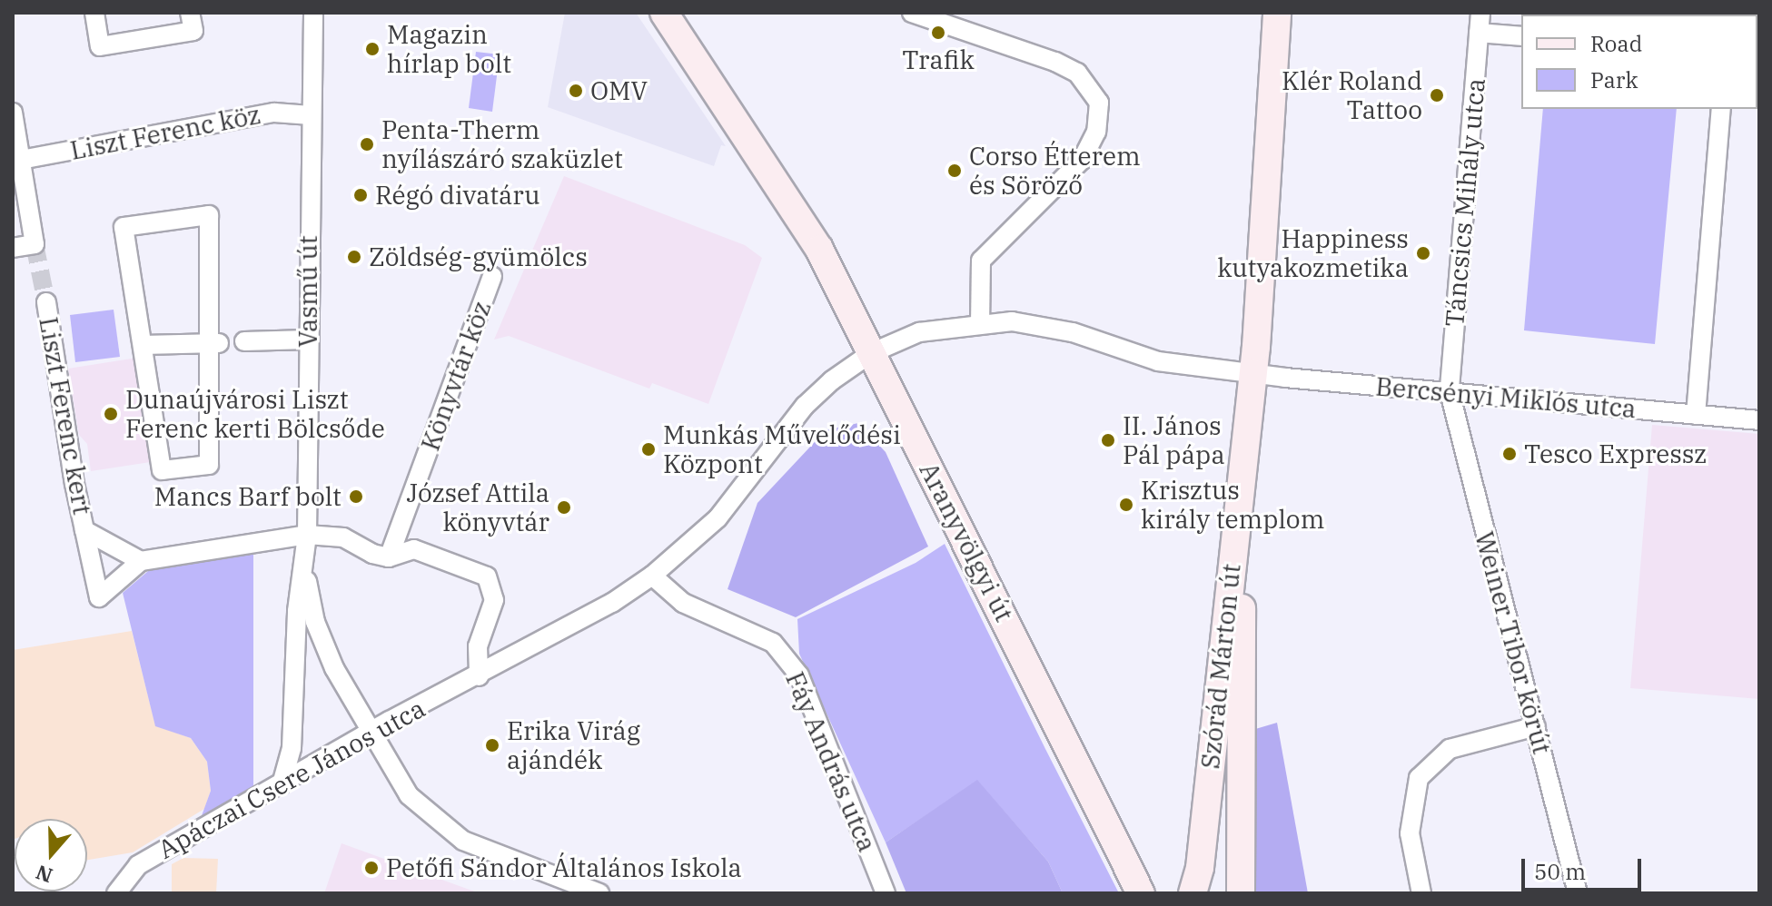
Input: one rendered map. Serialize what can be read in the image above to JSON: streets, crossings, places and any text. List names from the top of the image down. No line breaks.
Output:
{"streets":{"street":["Liszt Ferenc köz","Táncsics Mihály utca","Vasmű út","Könyvtár köz","Bercsényi Miklós utca","Liszt Ferenc kert","Aranyvölgyi út","Weiner Tibor körút","Szórád Márton út","Fáy András utca","Apáczai Csere János utca"]},"crossings":[["Liszt Ferenc köz","Vasmű út"],["Táncsics Mihály utca","Bercsényi Miklós utca"],["Táncsics Mihály utca","Weiner Tibor körút"],["Vasmű út","Apáczai Csere János utca"],["Bercsényi Miklós utca","Weiner Tibor körút"],["Bercsényi Miklós utca","Szórád Márton út"],["Bercsényi Miklós utca","Apáczai Csere János utca"],["Aranyvölgyi út","Apáczai Csere János utca"],["Szórád Márton út","Apáczai Csere János utca"],["Fáy András utca","Apáczai Csere János utca"]],"places":["Trafik","Magazin hírlap bolt","OMV","Klér Roland Tattoo","Penta-Therm nyílászáró szaküzlet","Corso Étterem és Söröző","Régó divatáru","Happiness kutyakozmetika","Zöldség-gyümölcs","Dunaújvárosi Liszt Ferenc kerti Bölcsőde","II. János Pál pápa","Munkás Művelődési Központ","Tesco Expressz","Mancs Barf bolt","Krisztus király templom","József Attila könyvtár","Erika Virág ajándék","Petőfi Sándor Általános Iskola"],"legend":["Road","Park"],"scale_bar":"50 m","north":"bottom"}
